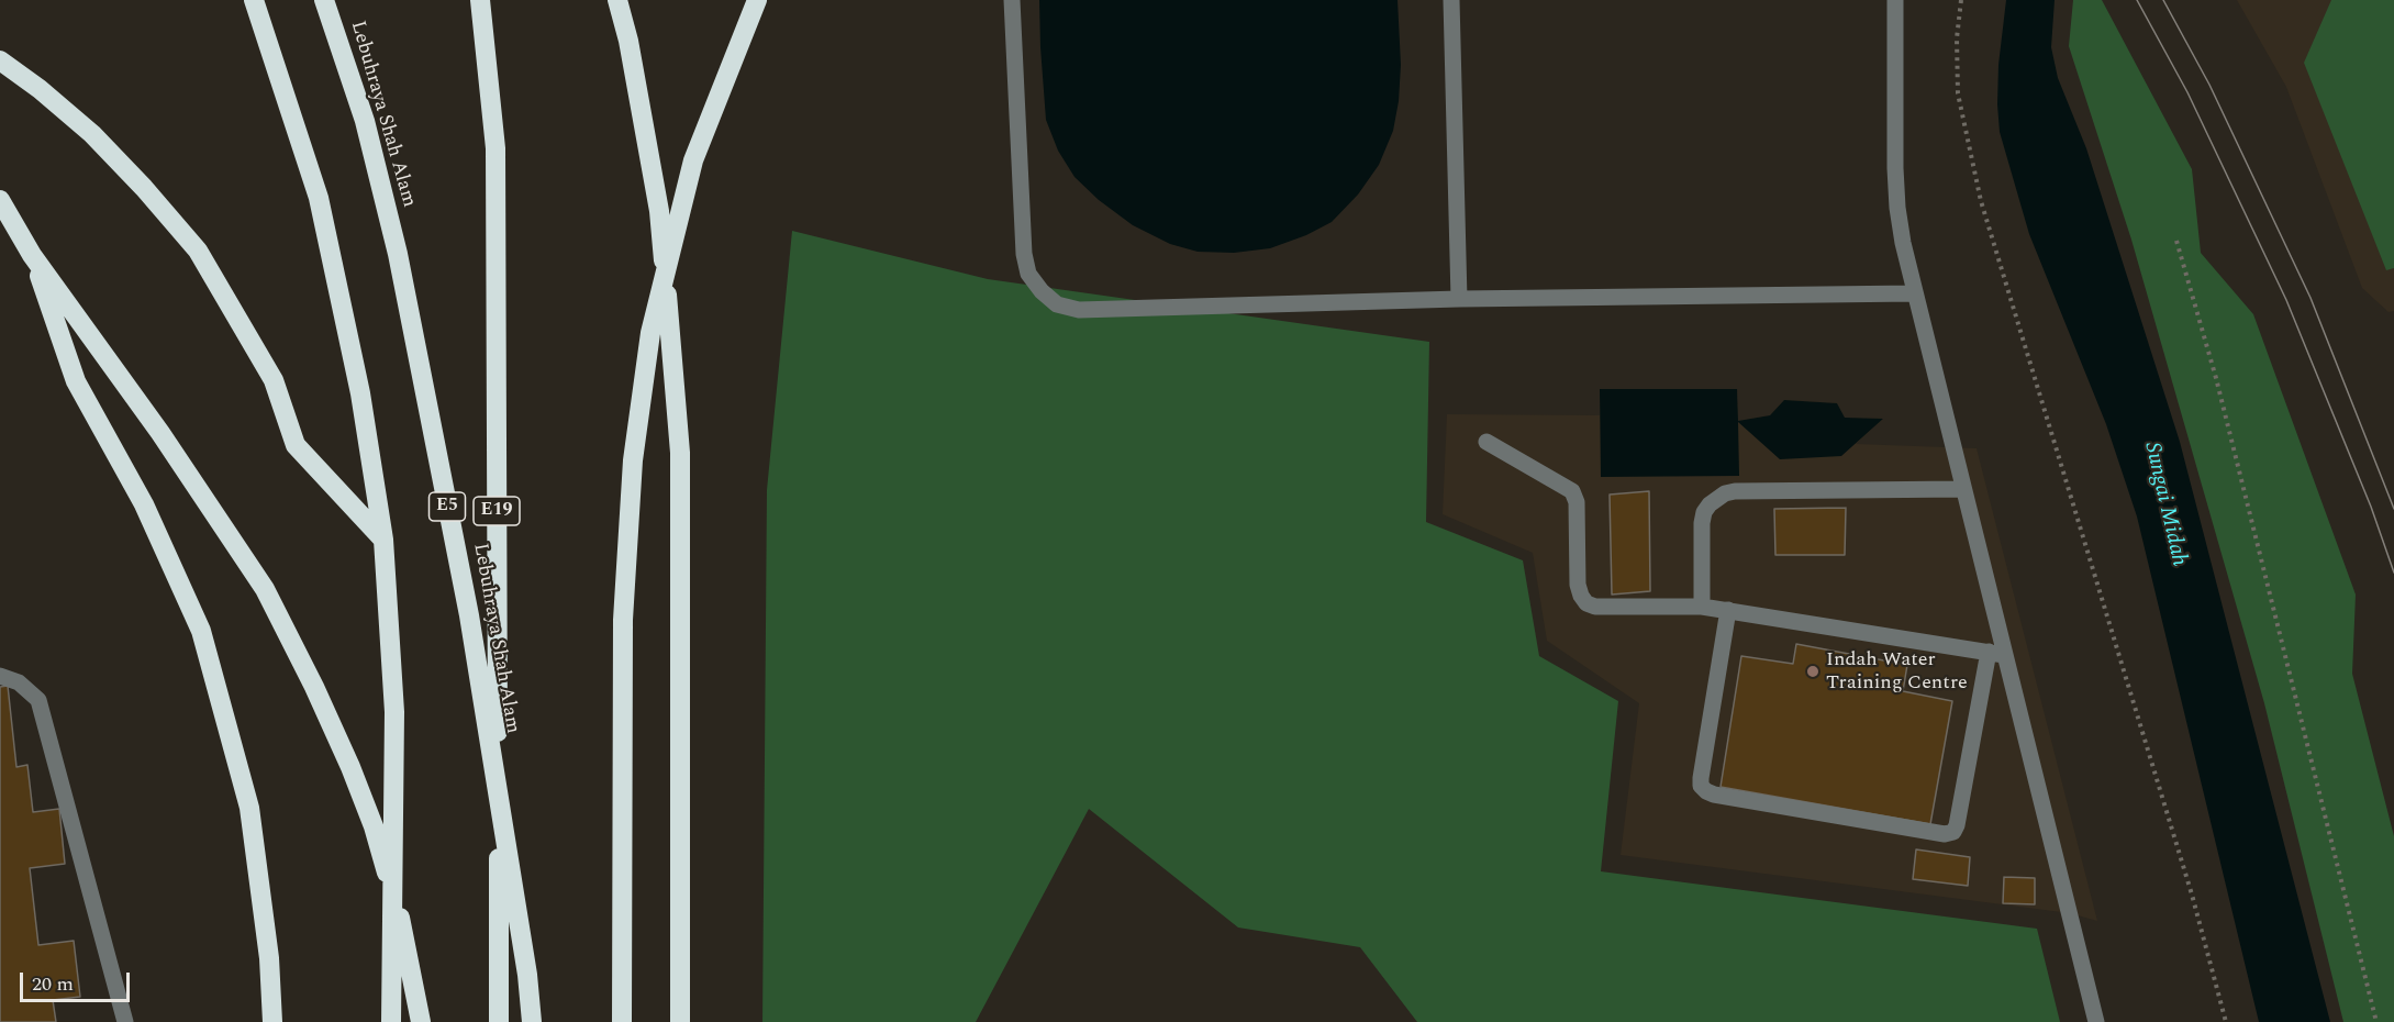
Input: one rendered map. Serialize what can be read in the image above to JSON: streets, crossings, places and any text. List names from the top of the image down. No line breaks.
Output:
{"streets":{"highway":["Lebuhraya Shah Alam","E5","E19"]},"water":["Sungai Midah"],"places":["Indah Water Training Centre"],"scale_bar":"20 m"}
